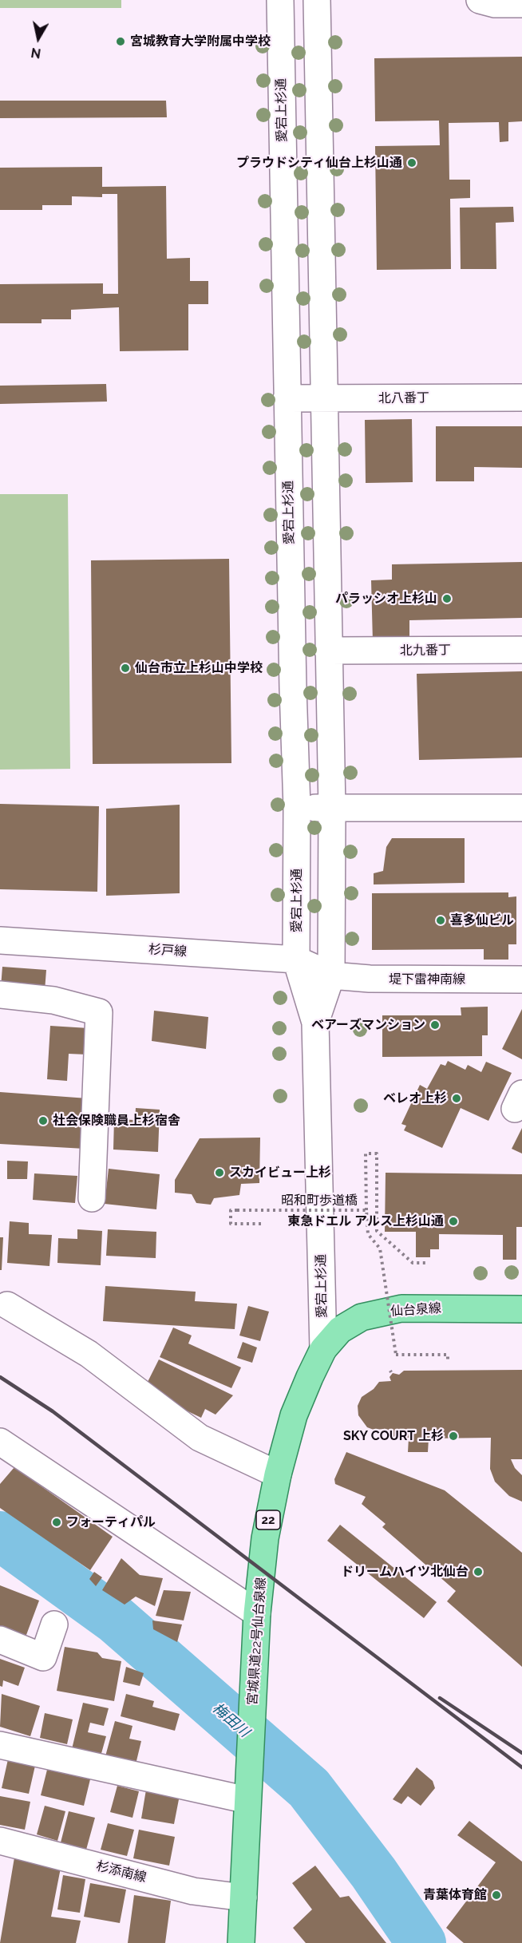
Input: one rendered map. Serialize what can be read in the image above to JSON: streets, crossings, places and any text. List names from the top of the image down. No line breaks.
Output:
{"streets":{"main road":["仙台泉線","22","宮城県道22号仙台泉線"],"street":["愛宕上杉通","北八番丁","北九番丁","杉戸線","堤下雷神南線","杉添南線"],"path":["昭和町歩道橋"]},"crossings":[["愛宕上杉通","北八番丁"],["愛宕上杉通","北九番丁"],["愛宕上杉通","杉戸線"],["愛宕上杉通","堤下雷神南線"],["愛宕上杉通","仙台泉線"],["愛宕上杉通","宮城県道22号仙台泉線"],["杉戸線","堤下雷神南線"],["仙台泉線","宮城県道22号仙台泉線"],["宮城県道22号仙台泉線","杉添南線"]],"water":["梅田川"],"places":["宮城教育大学附属中学校","プラウドシティ仙台上杉山通","パラッシオ上杉山","仙台市立上杉山中学校","喜多仙ビル","ベアーズマンション","ベレオ上杉","社会保険職員上杉宿舎","スカイビュー上杉","東急ドエル アルス上杉山通","SKY COURT 上杉","フォーティパル","ドリームハイツ北仙台","青葉体育館"],"north":"bottom"}
